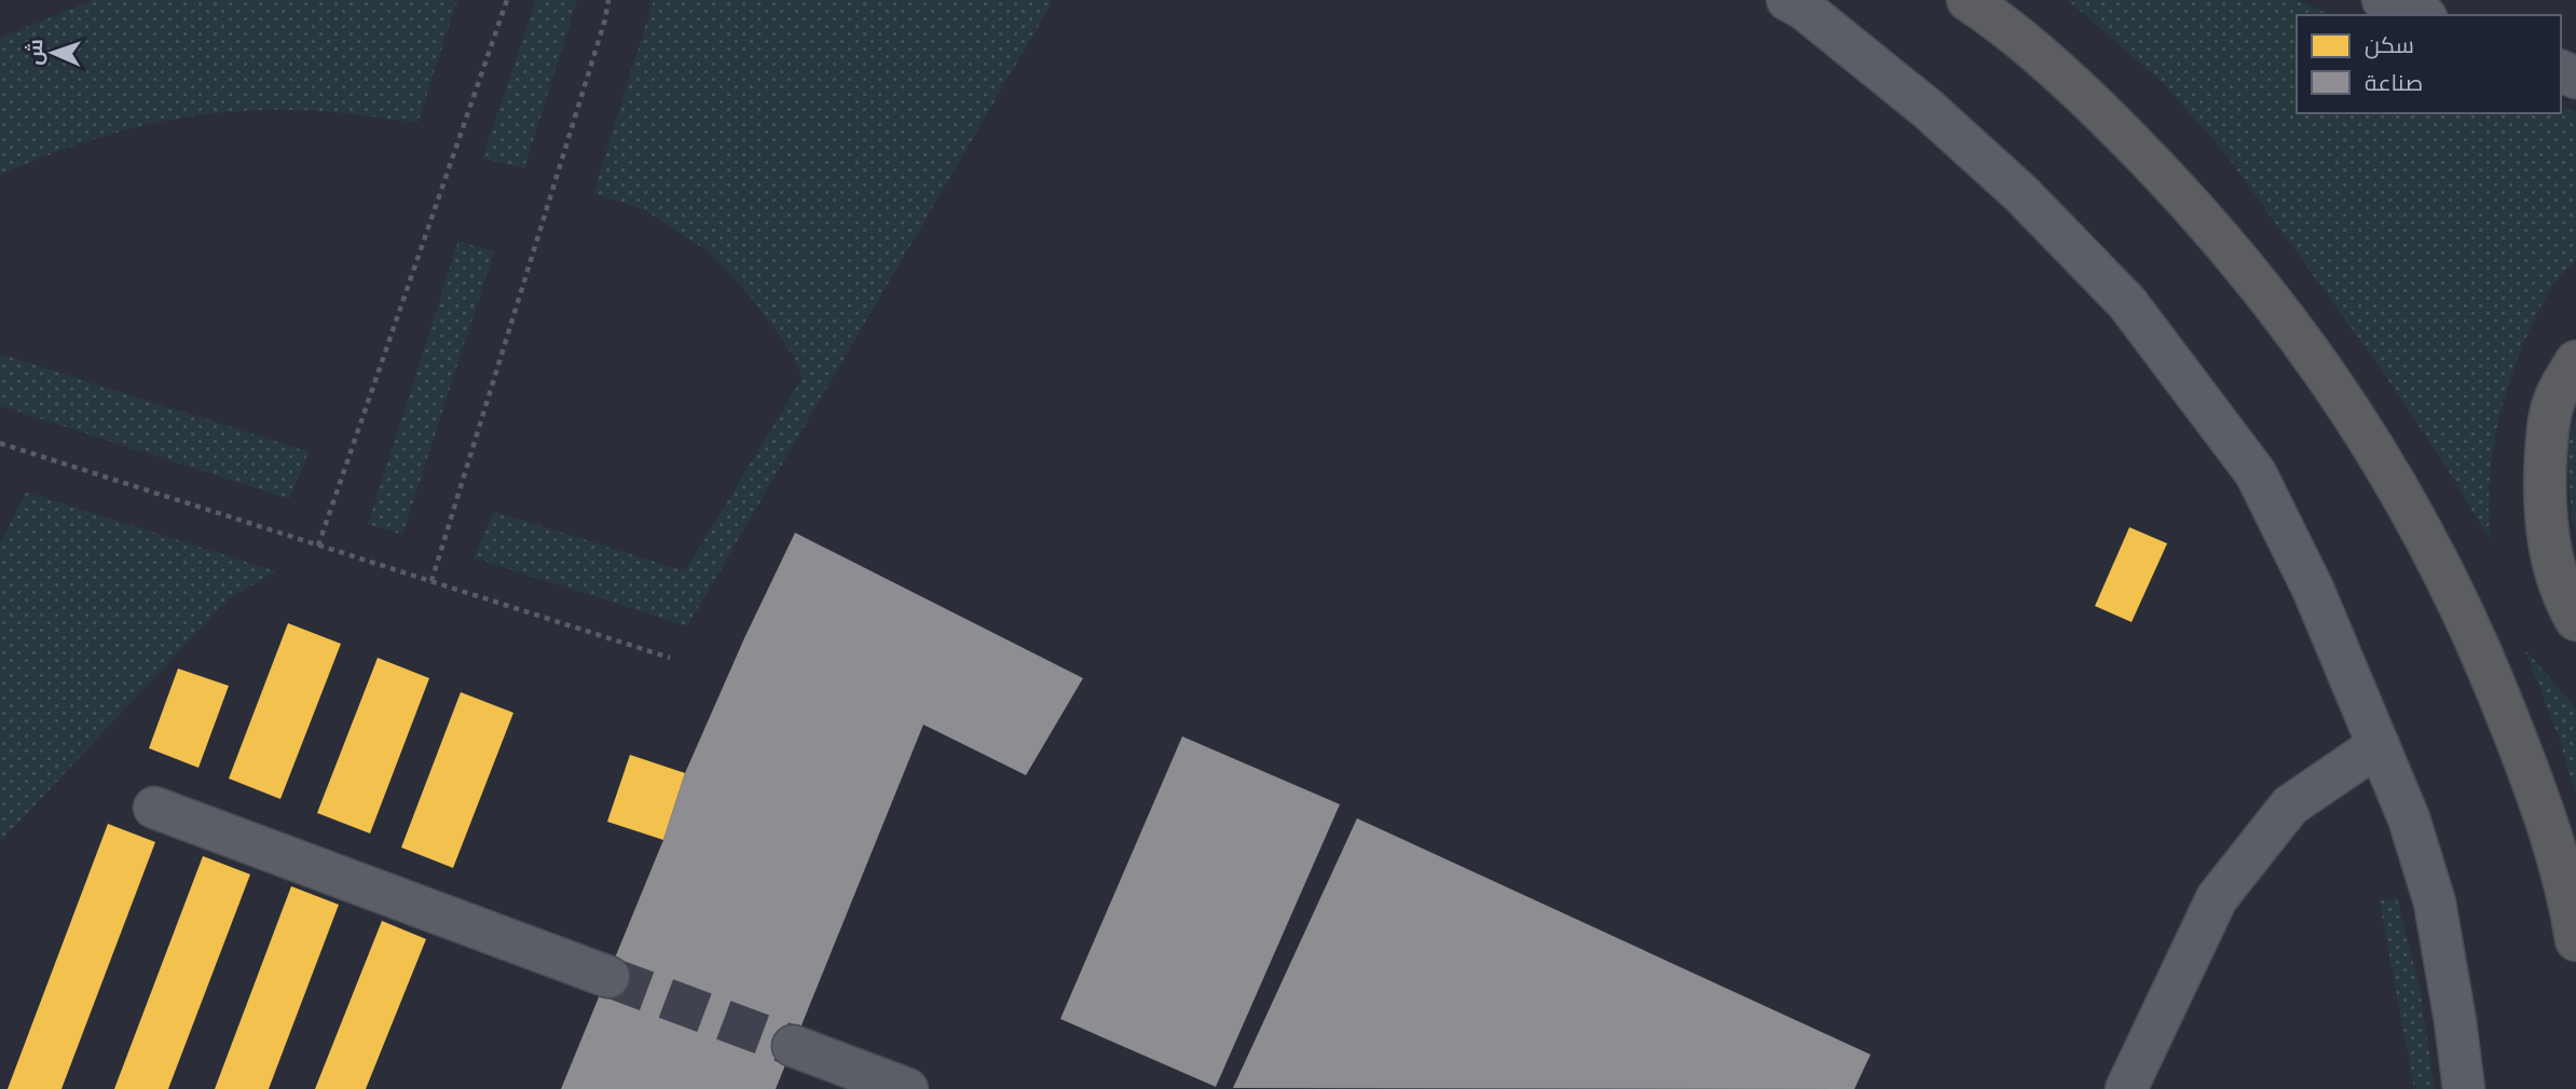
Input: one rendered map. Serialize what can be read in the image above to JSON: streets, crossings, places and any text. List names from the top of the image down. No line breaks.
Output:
{"legend":["سكن","صناعة"],"north":"left"}
